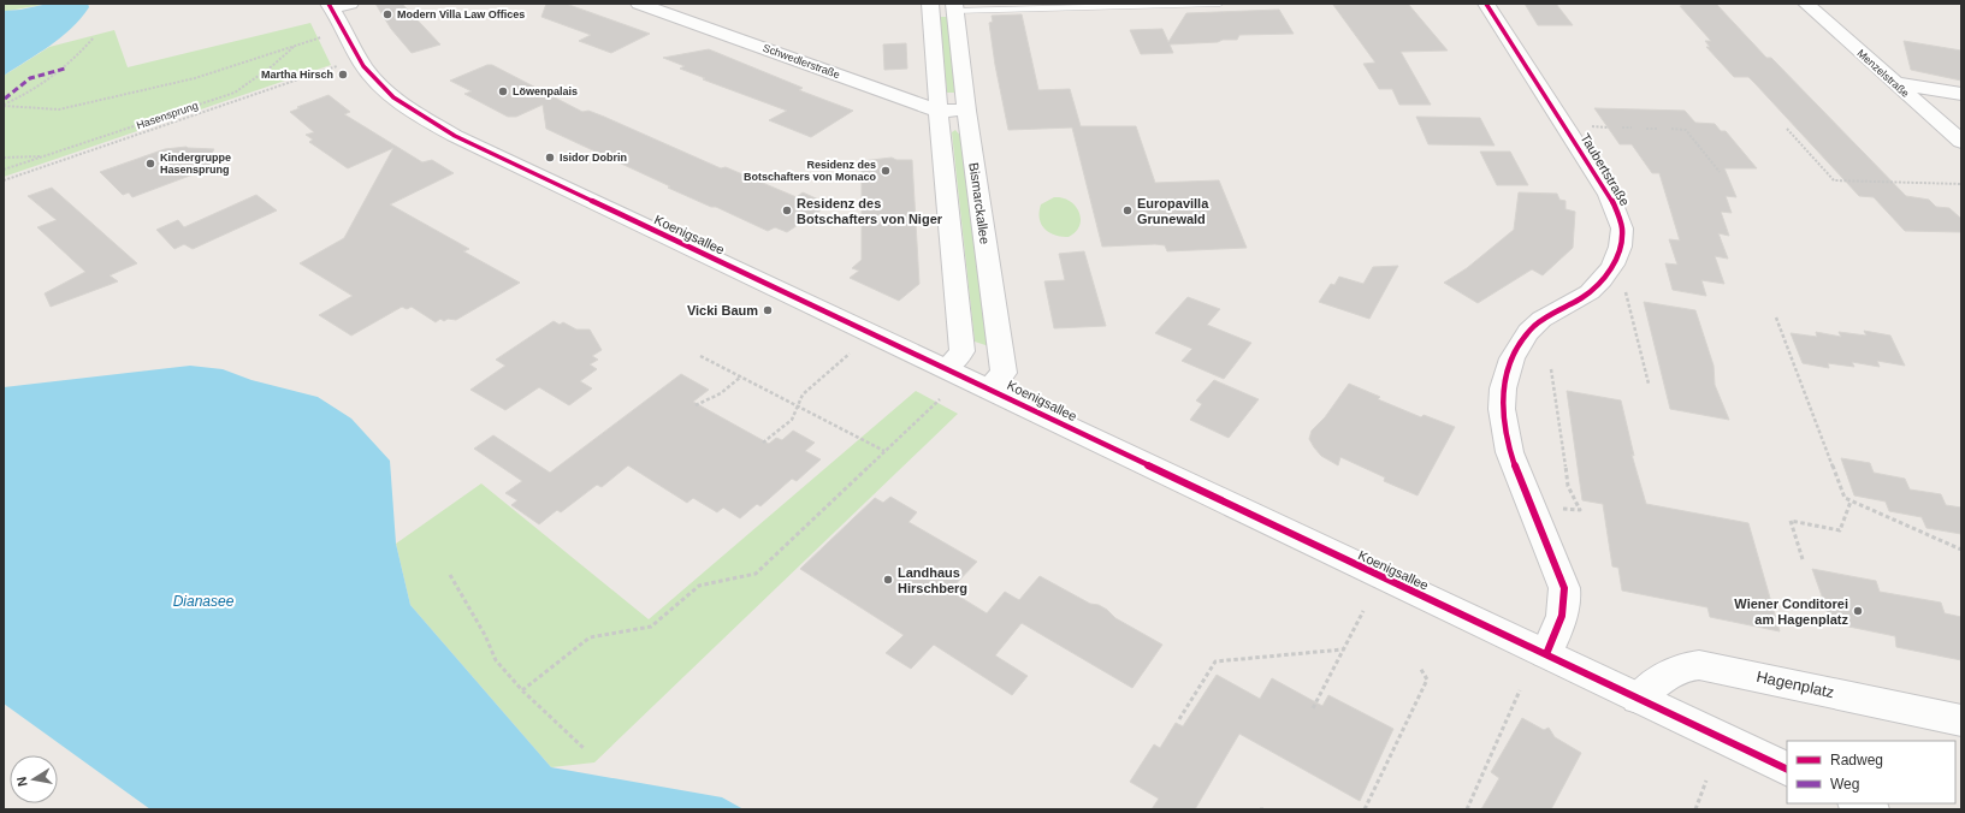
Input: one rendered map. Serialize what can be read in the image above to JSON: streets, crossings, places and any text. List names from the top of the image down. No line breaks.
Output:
{"streets":{"street":["Schwedlerstraße","Menzelstraße","Taubertstraße","Bismarckallee","Koenigsallee","Hagenplatz"],"path":["Hasensprung"]},"crossings":[["Schwedlerstraße","Bismarckallee"],["Taubertstraße","Koenigsallee"],["Bismarckallee","Koenigsallee"],["Koenigsallee","Hagenplatz"]],"water":["Dianasee"],"places":["Modern Villa Law Offices","Martha Hirsch","Löwenpalais","Isidor Dobrin","Kindergruppe Hasensprung","Residenz des Botschafters von Monaco","Residenz des Botschafters von Niger","Europavilla Grunewald","Vicki Baum","Landhaus Hirschberg","Wiener Conditorei am Hagenplatz"],"legend":["Radweg","Weg"],"north":"left"}
